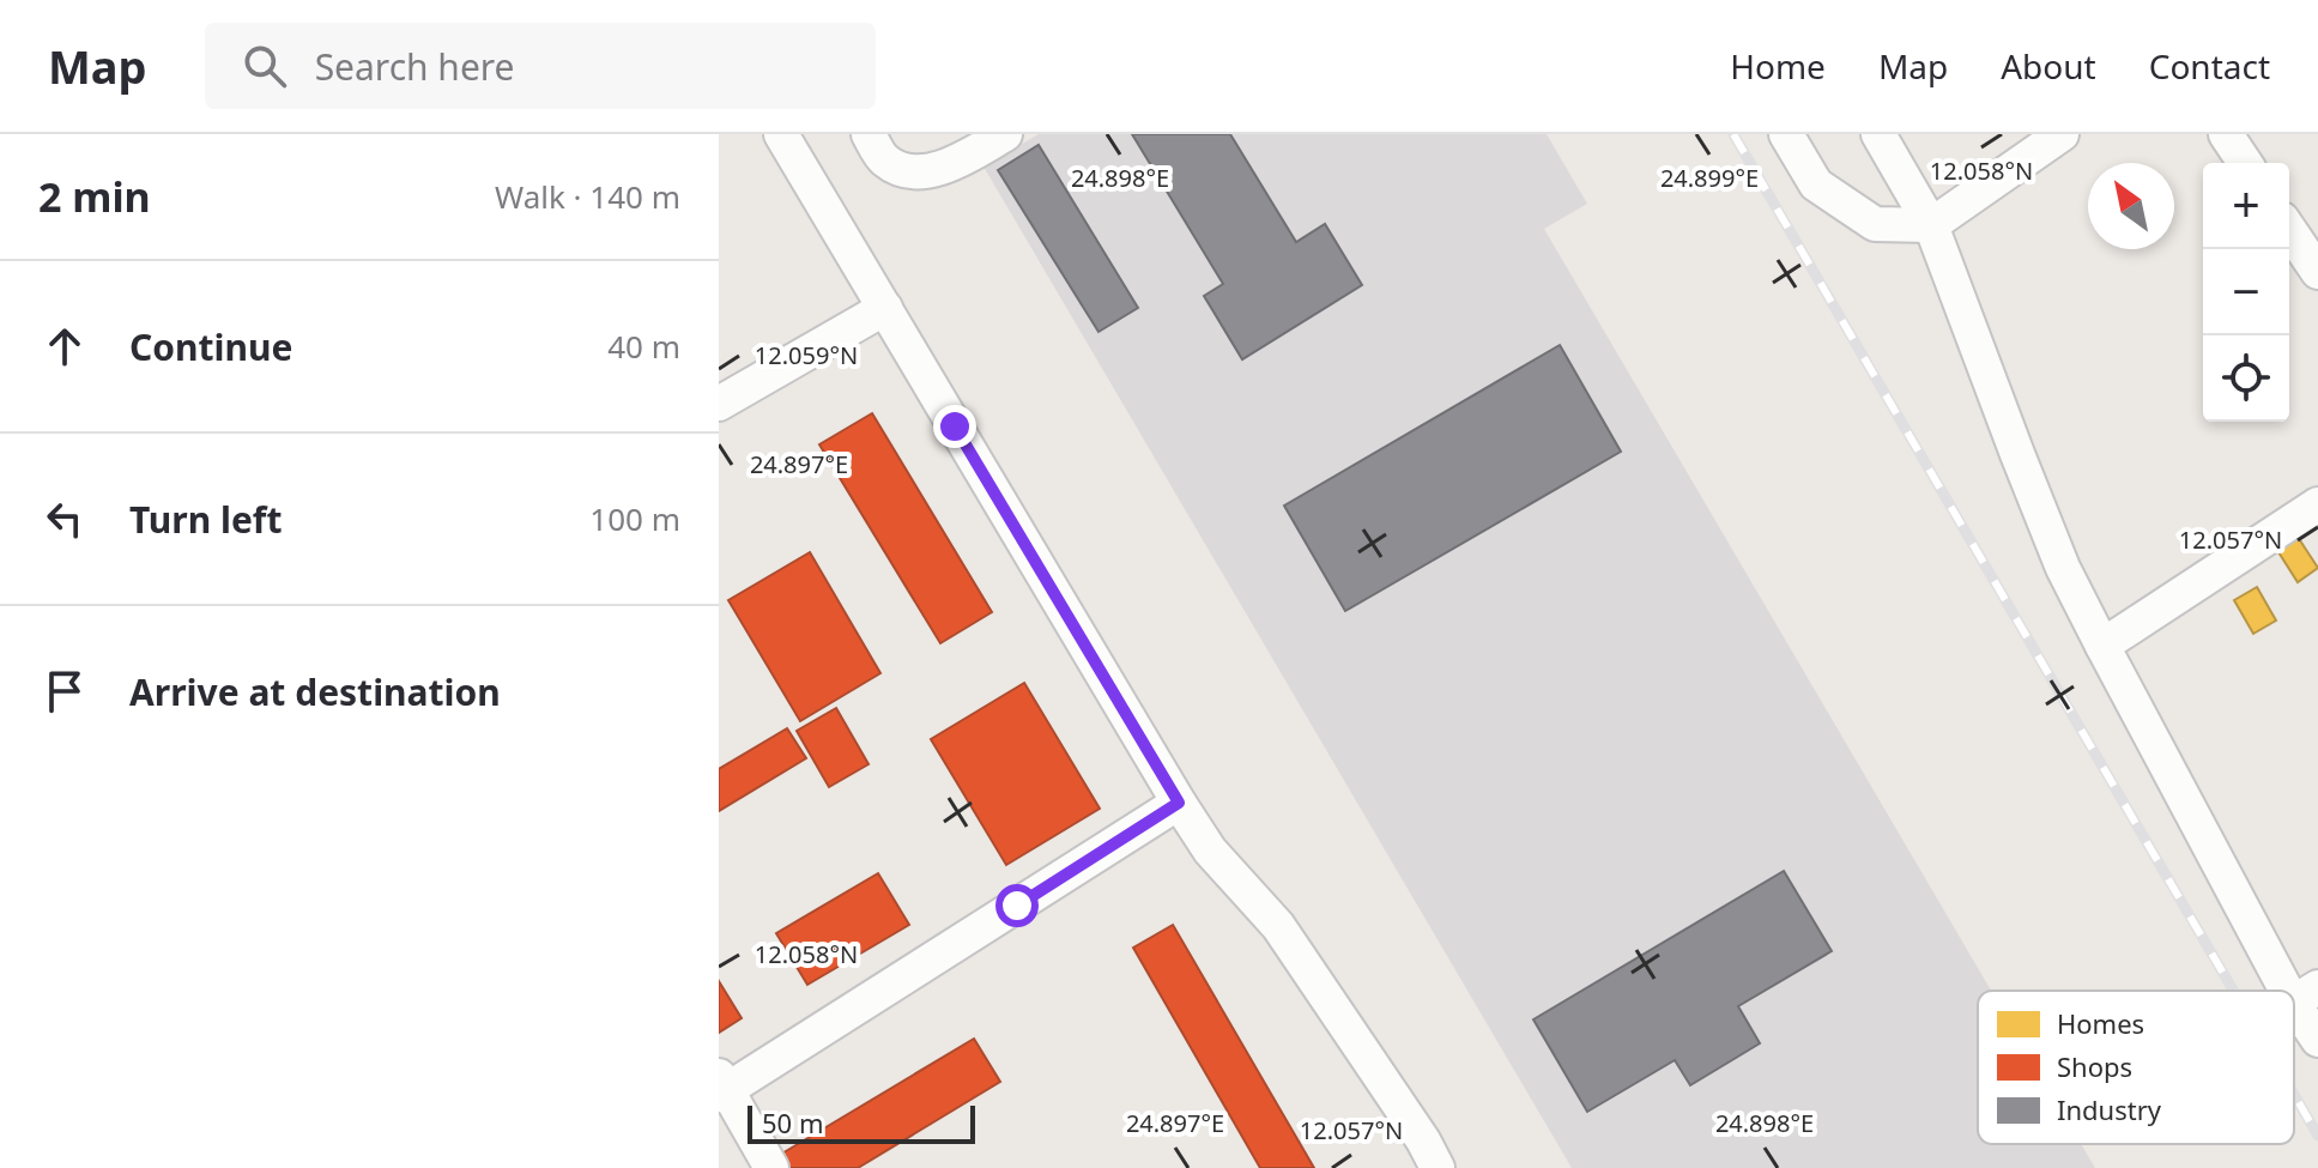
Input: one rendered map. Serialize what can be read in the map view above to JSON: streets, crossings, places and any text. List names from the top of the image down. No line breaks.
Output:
{"legend":["Homes","Shops","Industry"],"scale_bar":"50 m","north":"top left","page":{"header":"Map","search":"Search here","nav":["Home","Map","About","Contact"],"heading":["2 min","Walk · 140 m"],"map_buttons":["+","−"],"list":[["Continue","40 m"],["Turn left","100 m"],"Arrive at destination"],"scale":"50 m"},"coordinates":["12.058°N","24.898°E","24.899°E","12.059°N","24.897°E","12.057°N"]}
